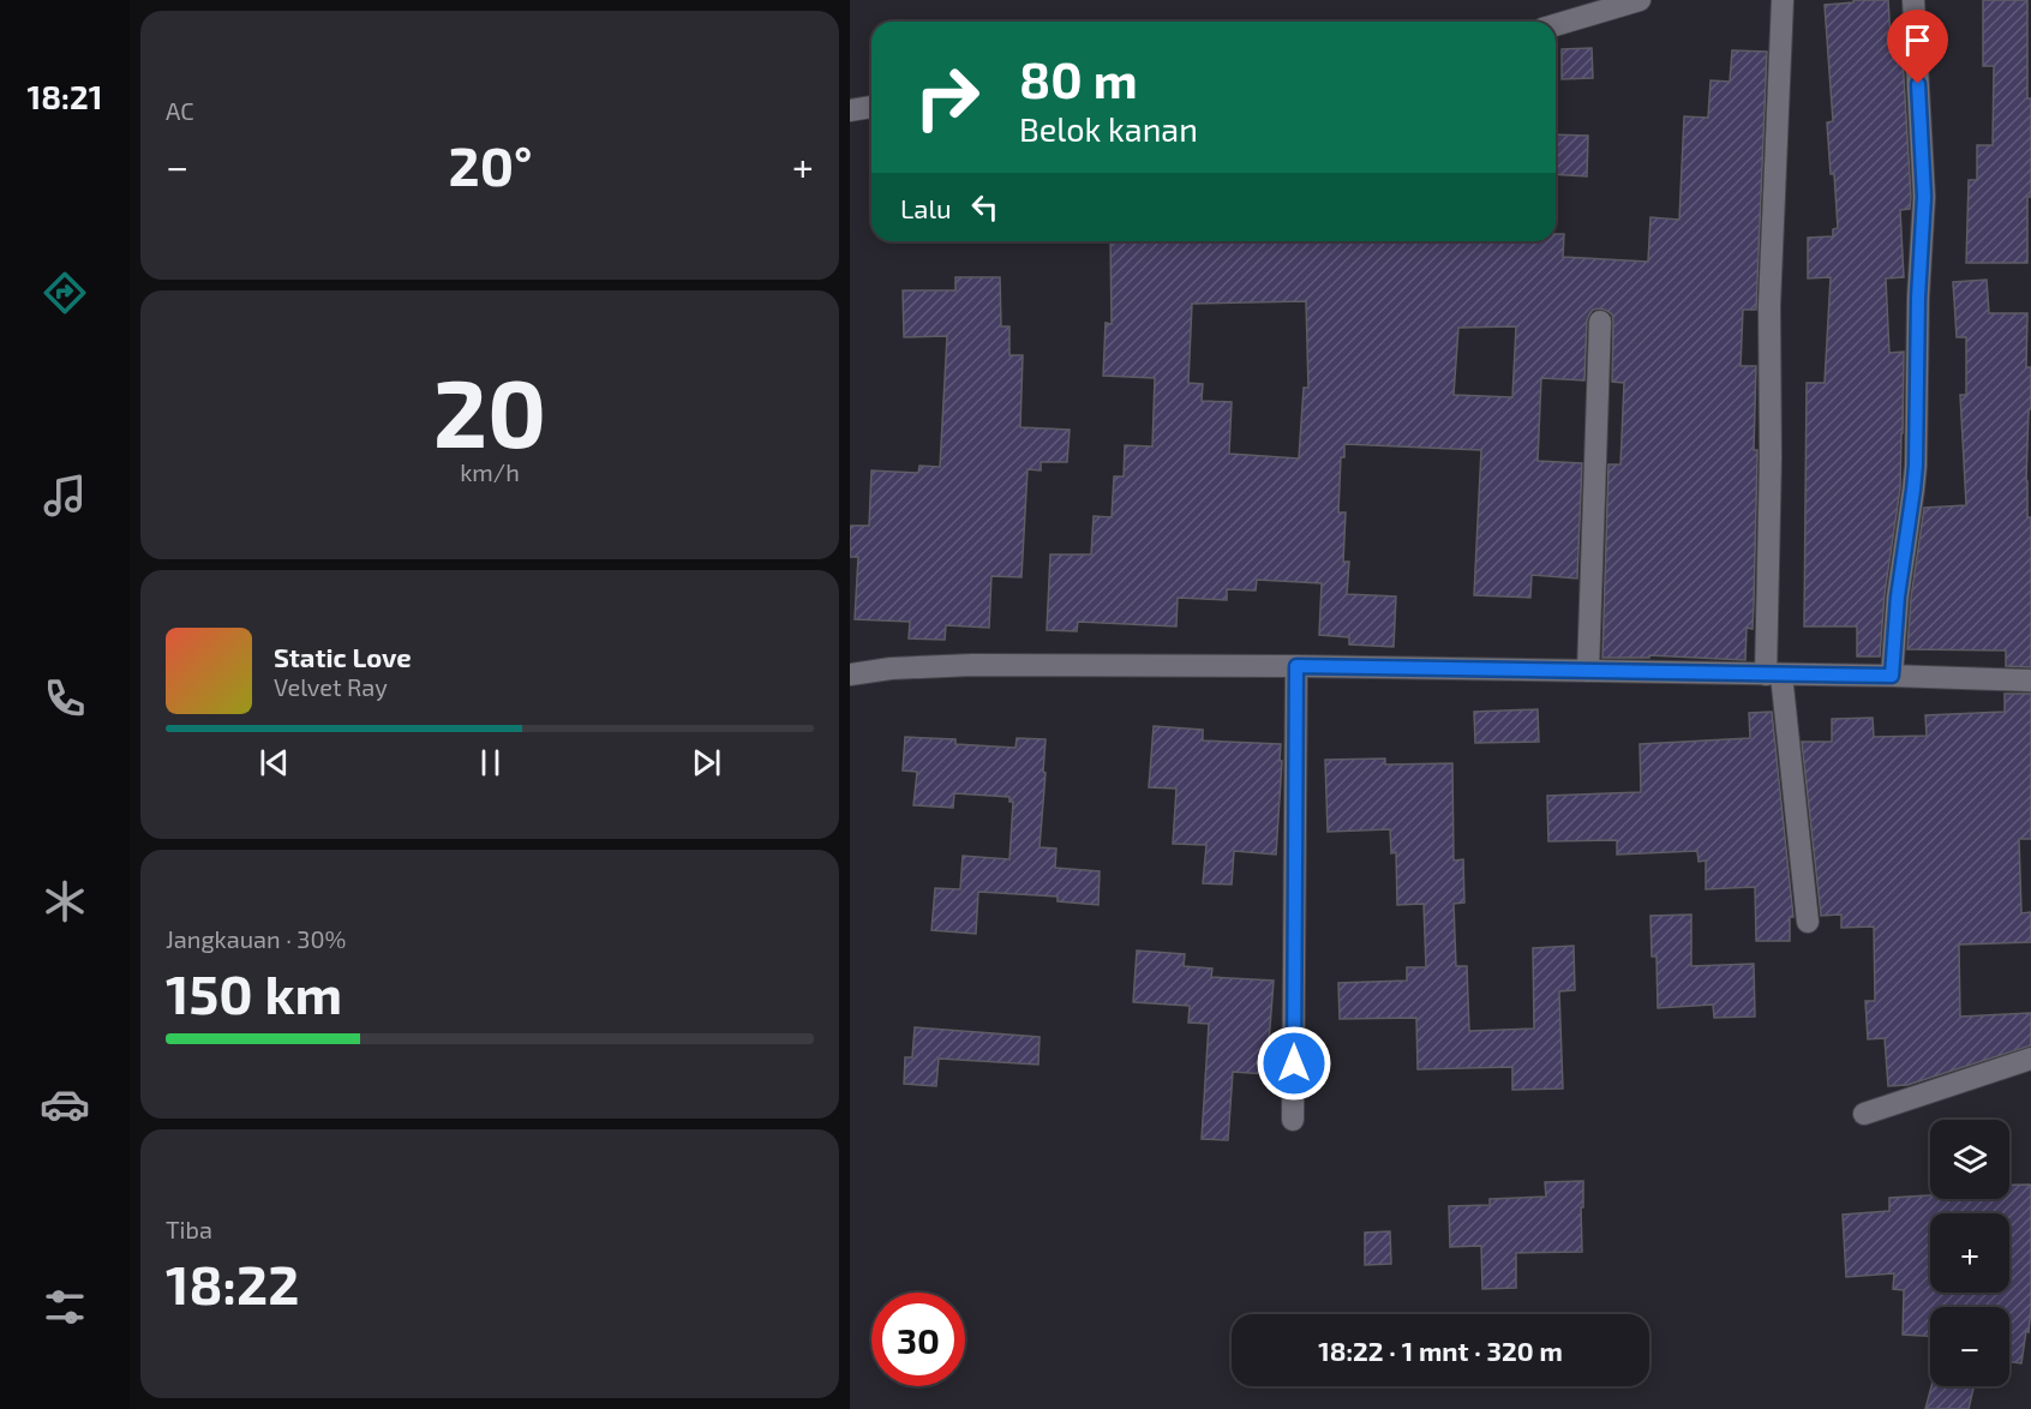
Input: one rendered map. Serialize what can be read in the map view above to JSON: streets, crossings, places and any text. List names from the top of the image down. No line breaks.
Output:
{"page":{"tabs":"18:21","tile":["AC",["20","km/h"],["Jangkauan · 30%","150 km"],["Tiba","18:22"]],"turn":["80 m","Belok kanan"],"heat":["−","20°","+"],"then":"Lalu","song":["Static Love","Velvet Ray"],"map_buttons":["+","−"],"limit":"30","trip":"18:22 · 1 mnt · 320 m"}}
